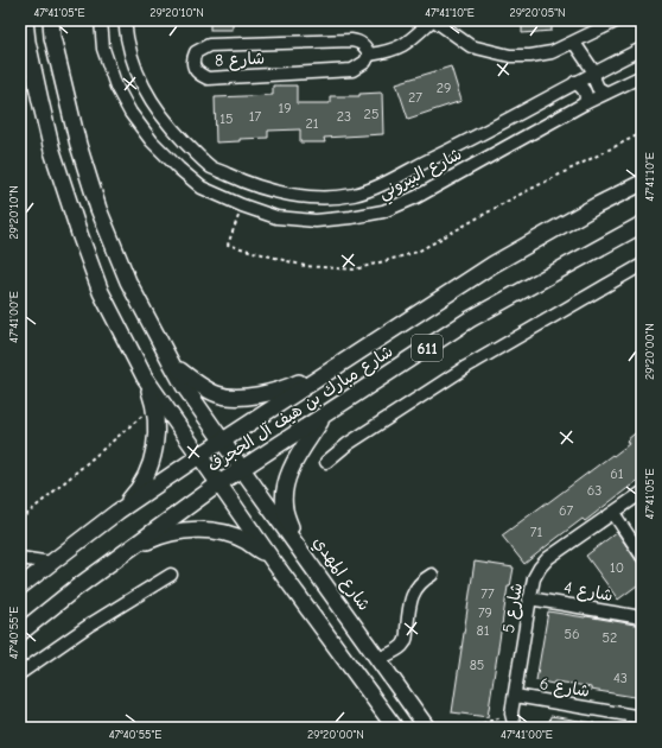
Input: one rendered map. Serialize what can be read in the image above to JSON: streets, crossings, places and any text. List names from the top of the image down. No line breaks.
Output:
{"streets":{"main road":["611","شارع مبارك بن هيف آل الحجرف","شارع المهدي"],"street":["شارع 8","شارع البيروني","شارع 4","شارع 5","شارع 6"]},"crossings":[["شارع مبارك بن هيف آل الحجرف","شارع المهدي"],["شارع 4","شارع 5"],["شارع 5","شارع 6"]],"house_numbers":["29","27","19","25","17","23","15","21","61","63","67","71","10","77","79","81","56","52","85","43"],"coordinates":["47°41'05\"E","29°20'10\"N","47°41'10\"E","29°20'05\"N","47°41'00\"E","29°20'00\"N","47°40'55\"E"]}
